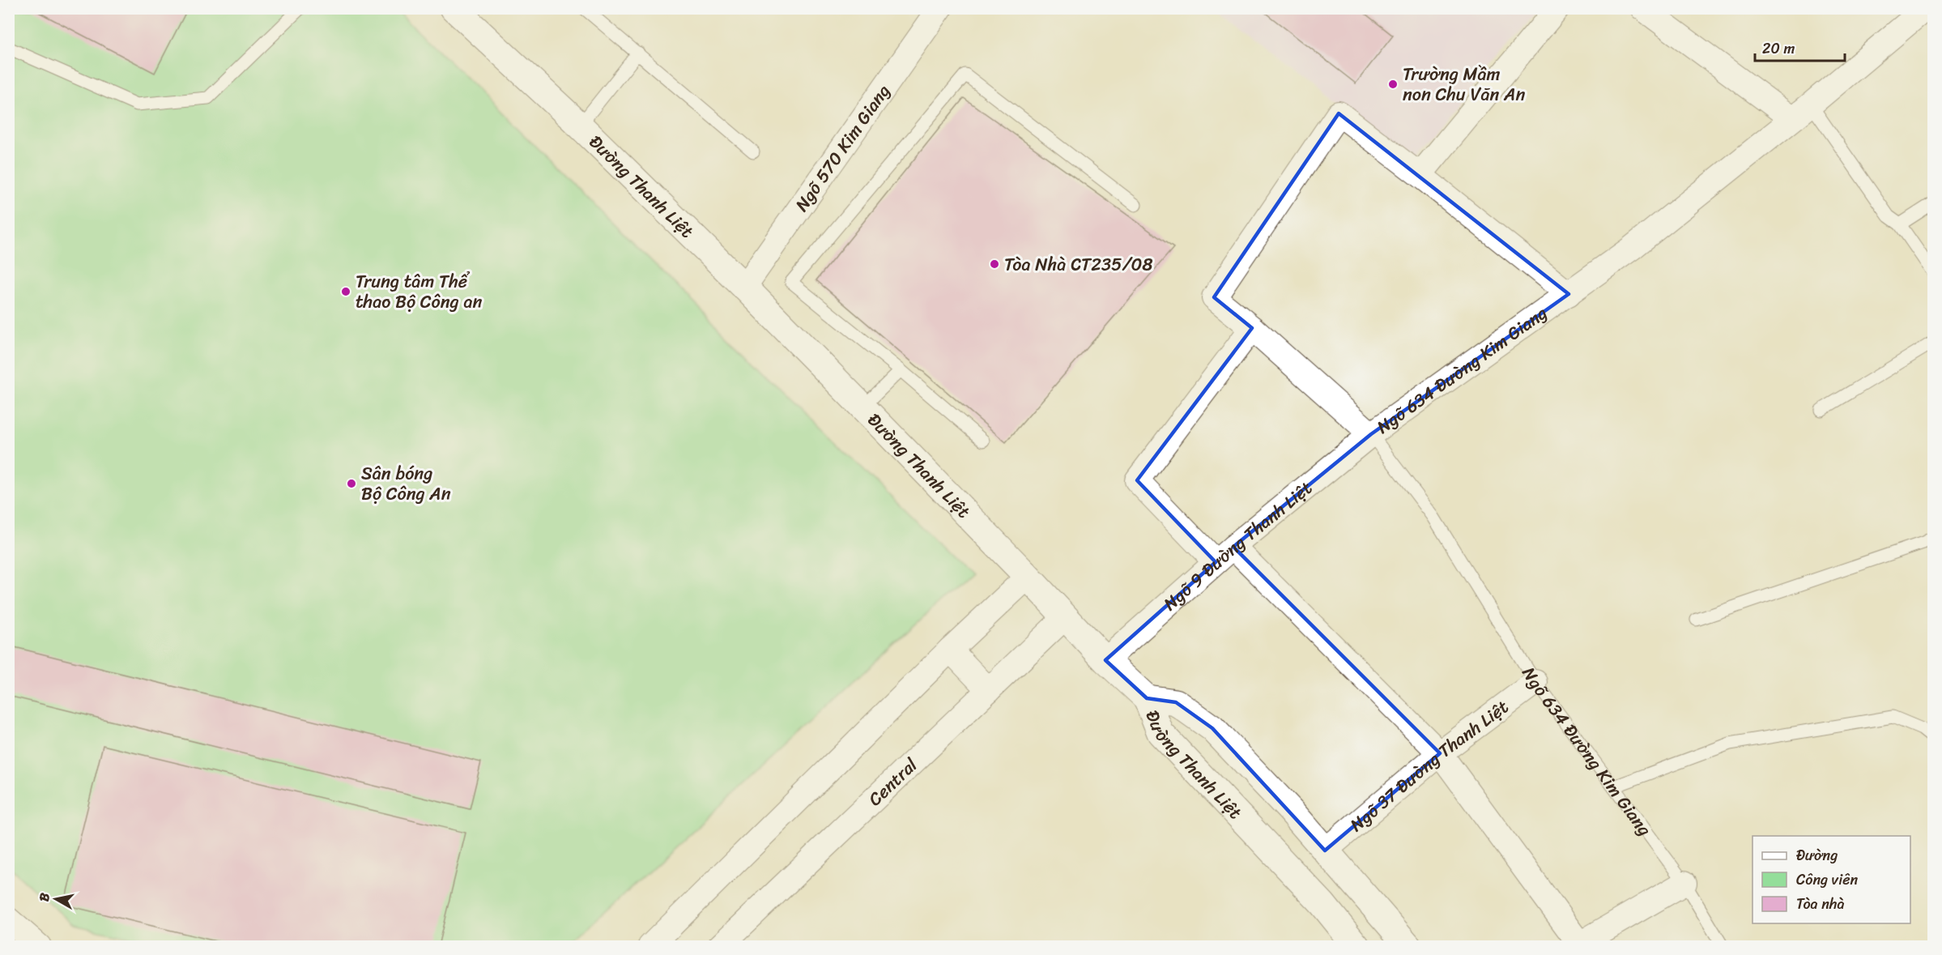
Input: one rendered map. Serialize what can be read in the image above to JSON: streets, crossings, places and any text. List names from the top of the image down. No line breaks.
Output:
{"streets":{"street":["Ngõ 570 Kim Giang","Đường Thanh Liệt","Ngõ 634 Đường Kim Giang","Ngõ 9 Đường Thanh Liệt","Ngõ 37 Đường Thanh Liệt","Central"]},"crossings":[["Ngõ 570 Kim Giang","Đường Thanh Liệt"],["Đường Thanh Liệt","Ngõ 9 Đường Thanh Liệt"],["Đường Thanh Liệt","Central"],["Ngõ 634 Đường Kim Giang","Ngõ 9 Đường Thanh Liệt"],["Ngõ 634 Đường Kim Giang","Ngõ 37 Đường Thanh Liệt"]],"places":["Trường Mầm non Chu Văn An","Tòa Nhà CT235/08","Trung tâm Thể thao Bộ Công an","Sân bóng Bộ Công An"],"legend":["Đường","Công viên","Tòa nhà"],"scale_bar":"20 m","north":"left"}
